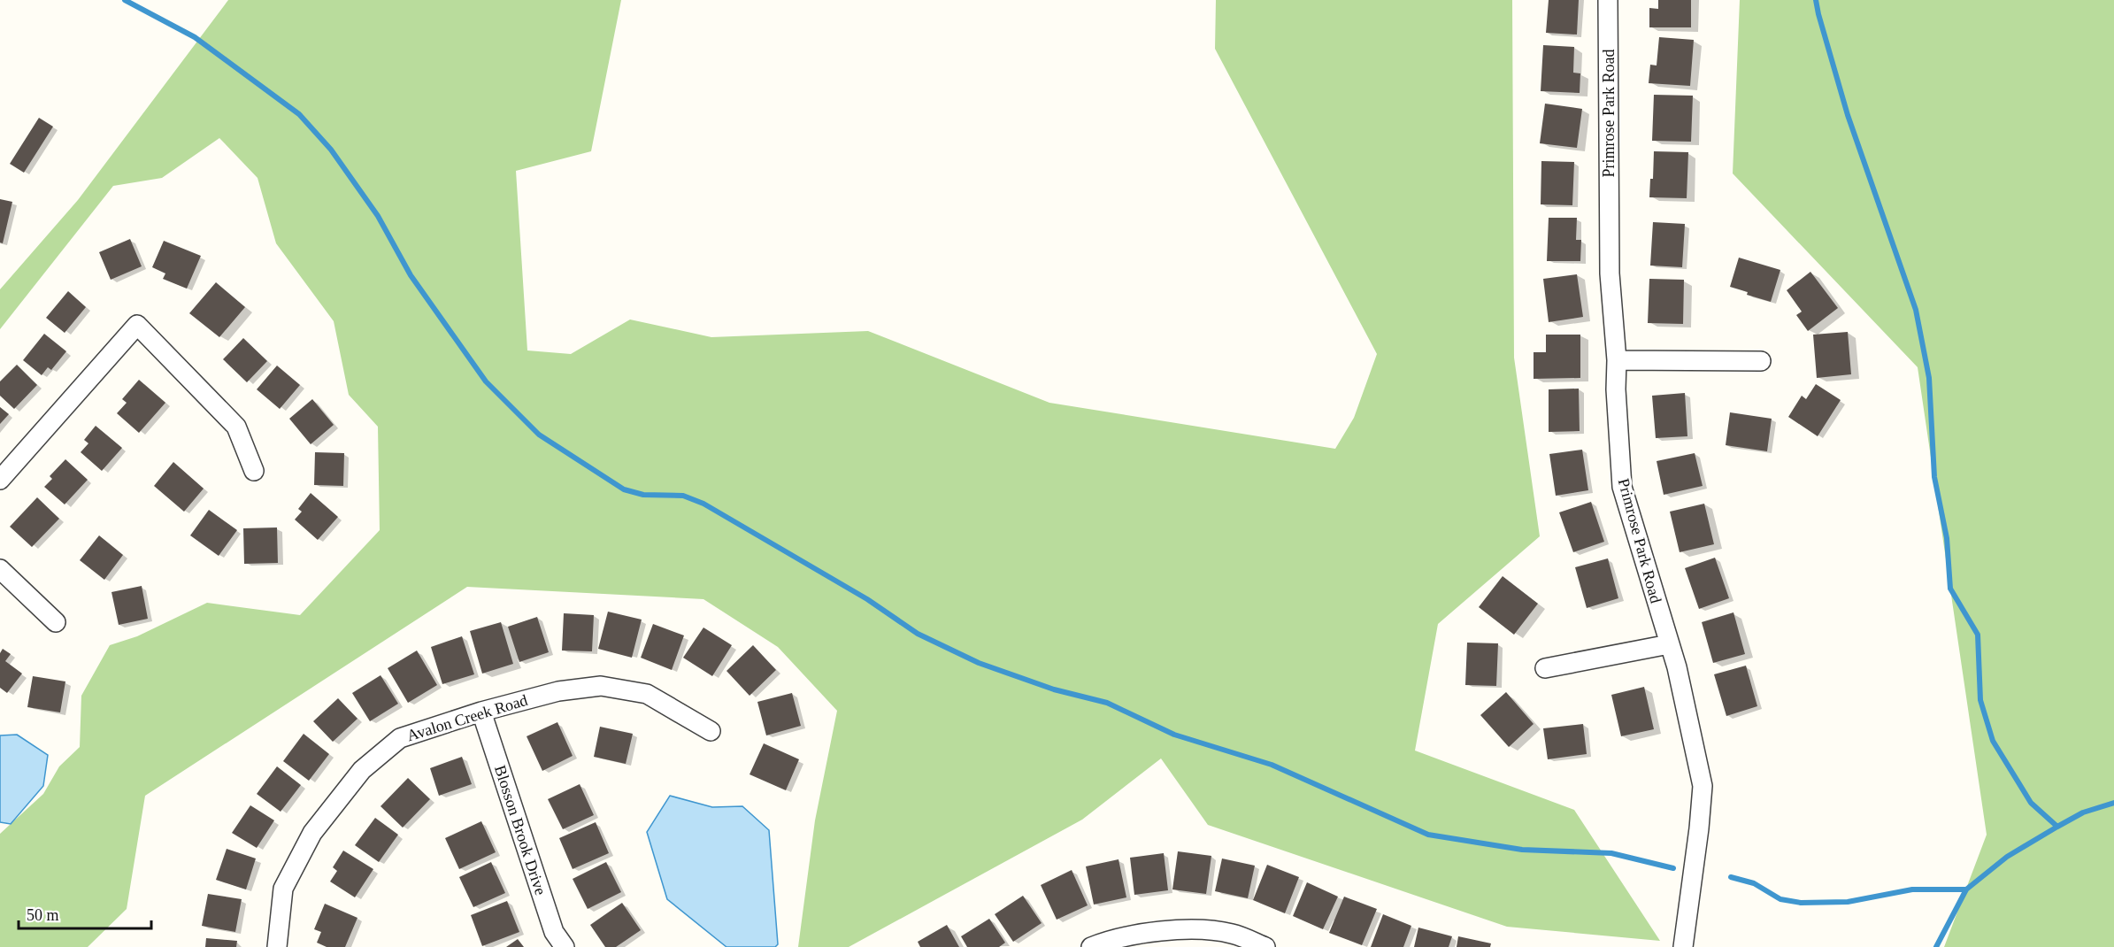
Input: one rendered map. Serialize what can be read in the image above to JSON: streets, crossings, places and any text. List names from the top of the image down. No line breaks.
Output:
{"streets":{"street":["Primrose Park Road","Avalon Creek Road","Blosson Brook Drive"]},"crossings":[["Avalon Creek Road","Blosson Brook Drive"]],"scale_bar":"50 m"}
